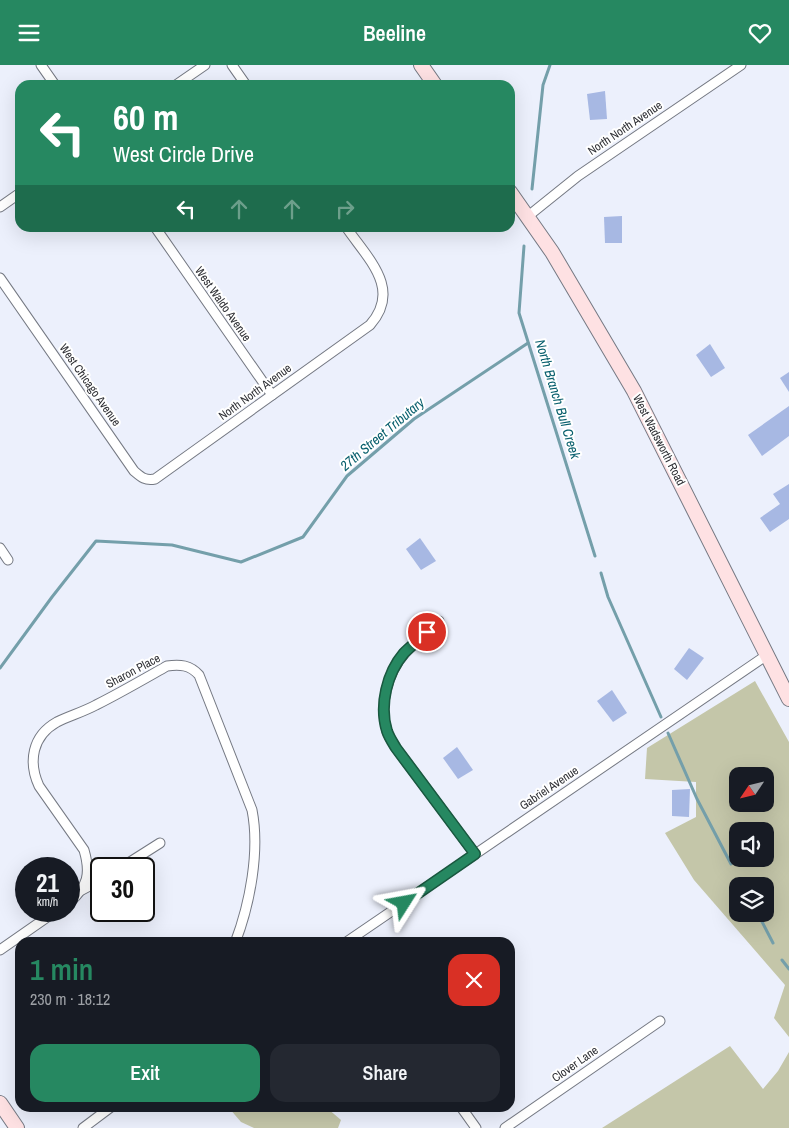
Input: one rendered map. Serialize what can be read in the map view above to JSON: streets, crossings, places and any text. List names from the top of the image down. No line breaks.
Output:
{"streets":{"main road":["West Wadsworth Road"],"street":["North North Avenue","West Waldo Avenue","West Chicago Avenue","Sharon Place","Gabriel Avenue","Clover Lane"]},"crossings":[["North North Avenue","West Waldo Avenue"],["North North Avenue","West Chicago Avenue"],["North North Avenue","West Wadsworth Road"],["West Wadsworth Road","Gabriel Avenue"]],"water":["North Branch Bull Creek","27th Street Tributary"],"north":"bottom left","page":{"header":"Beeline","turn":["60 m","West Circle Drive"],"speed":"21 km/h","limit":"30","heading":["1 min","230 m · 18:12"],"buttons":["Exit","Share"]}}
